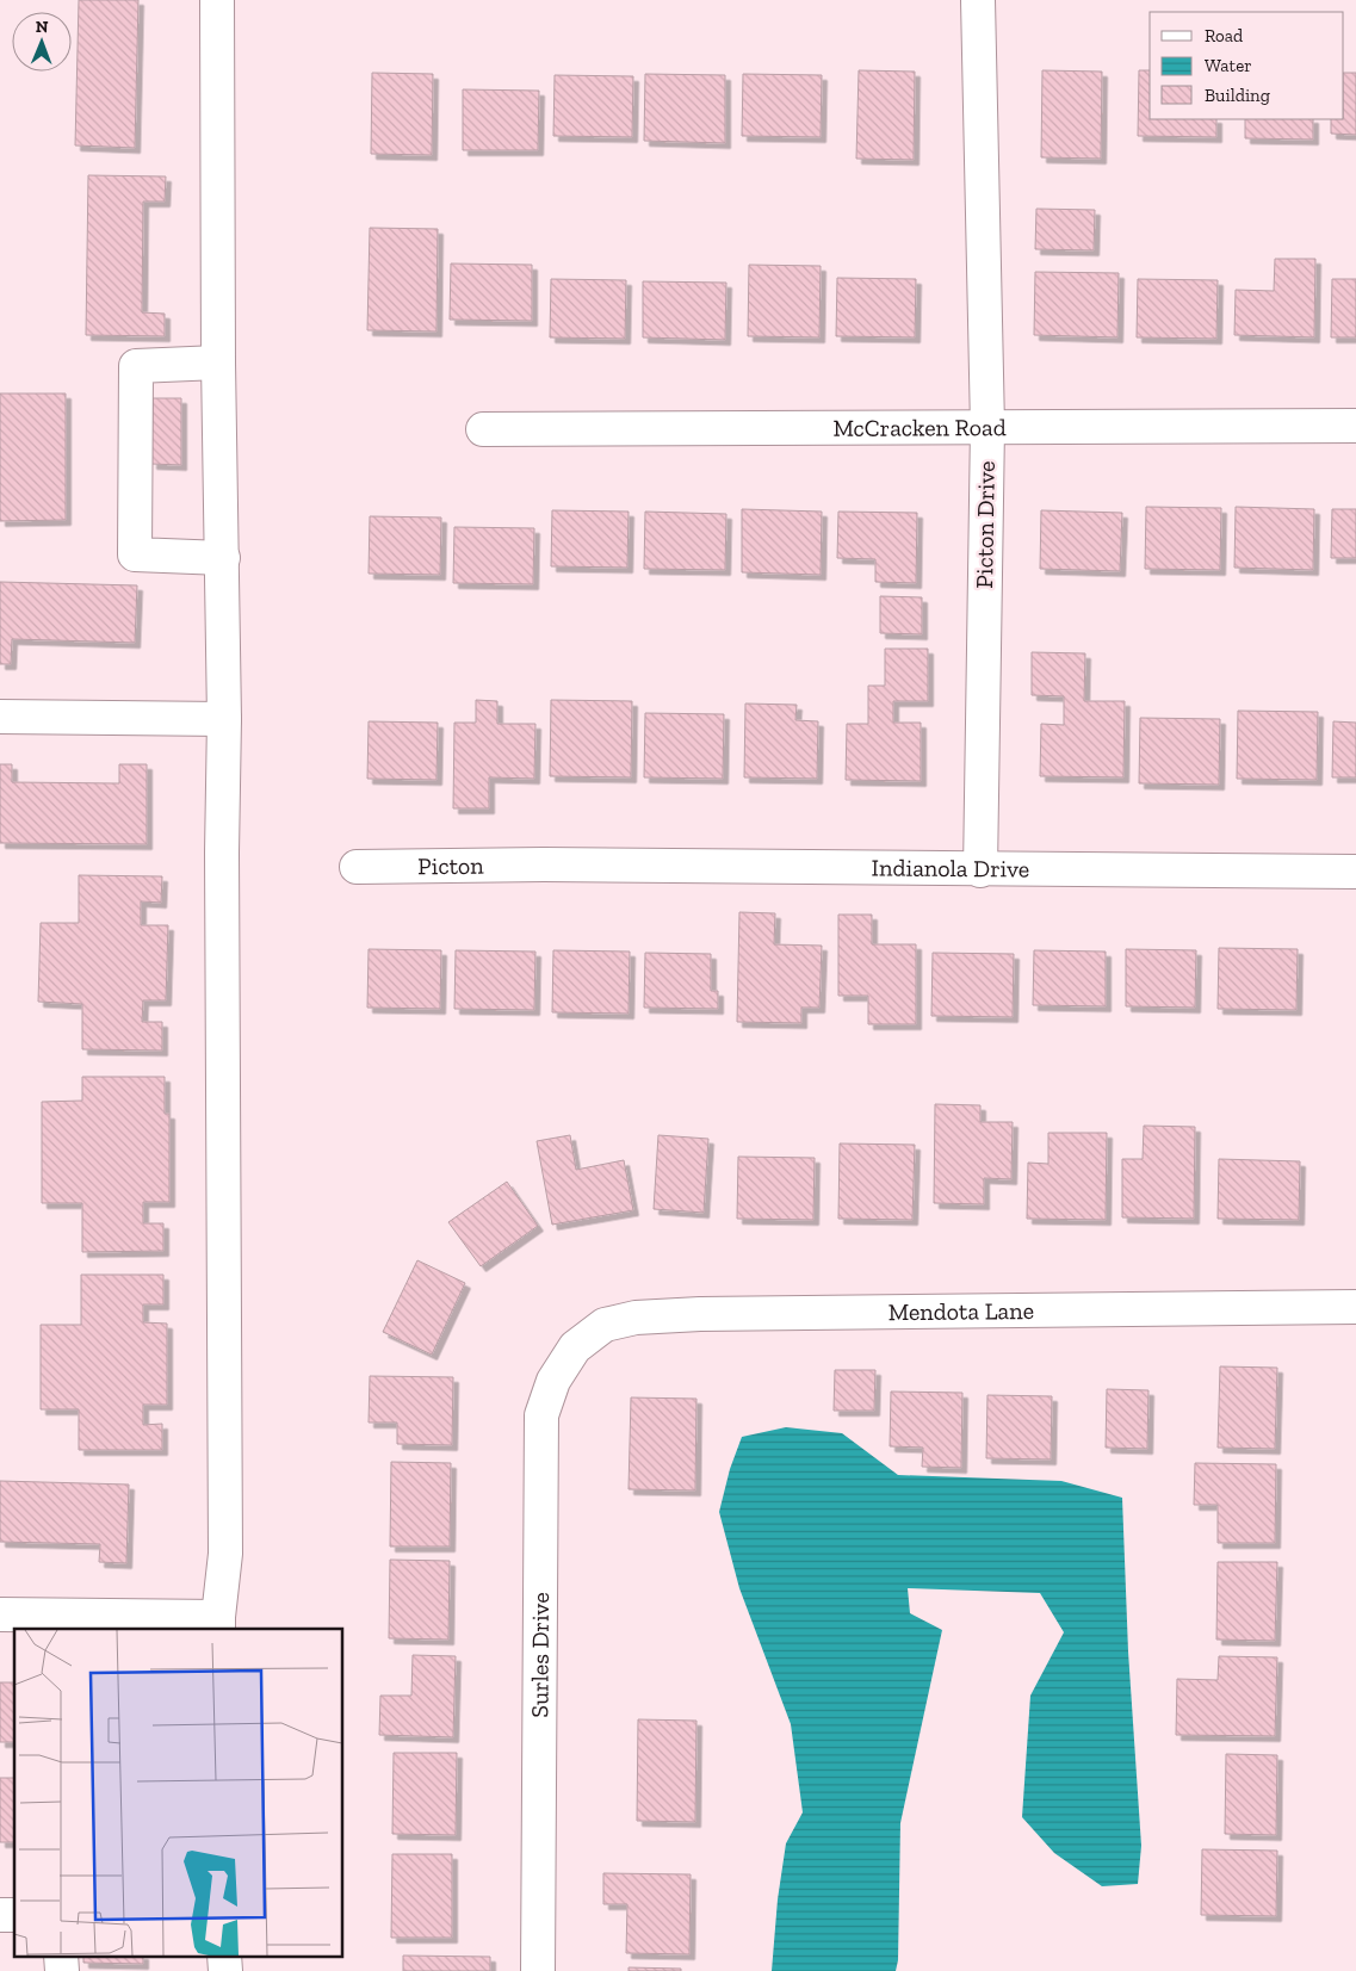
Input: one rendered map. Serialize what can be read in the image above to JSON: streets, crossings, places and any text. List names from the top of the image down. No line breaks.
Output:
{"streets":{"street":["McCracken Road","Picton Drive","Picton","Indianola Drive","Mendota Lane","Surles Drive"]},"crossings":[["McCracken Road","Picton Drive"],["Picton Drive","Indianola Drive"],["Picton","Indianola Drive"],["Mendota Lane","Surles Drive"]],"legend":["Road","Water","Building"],"north":"top"}
